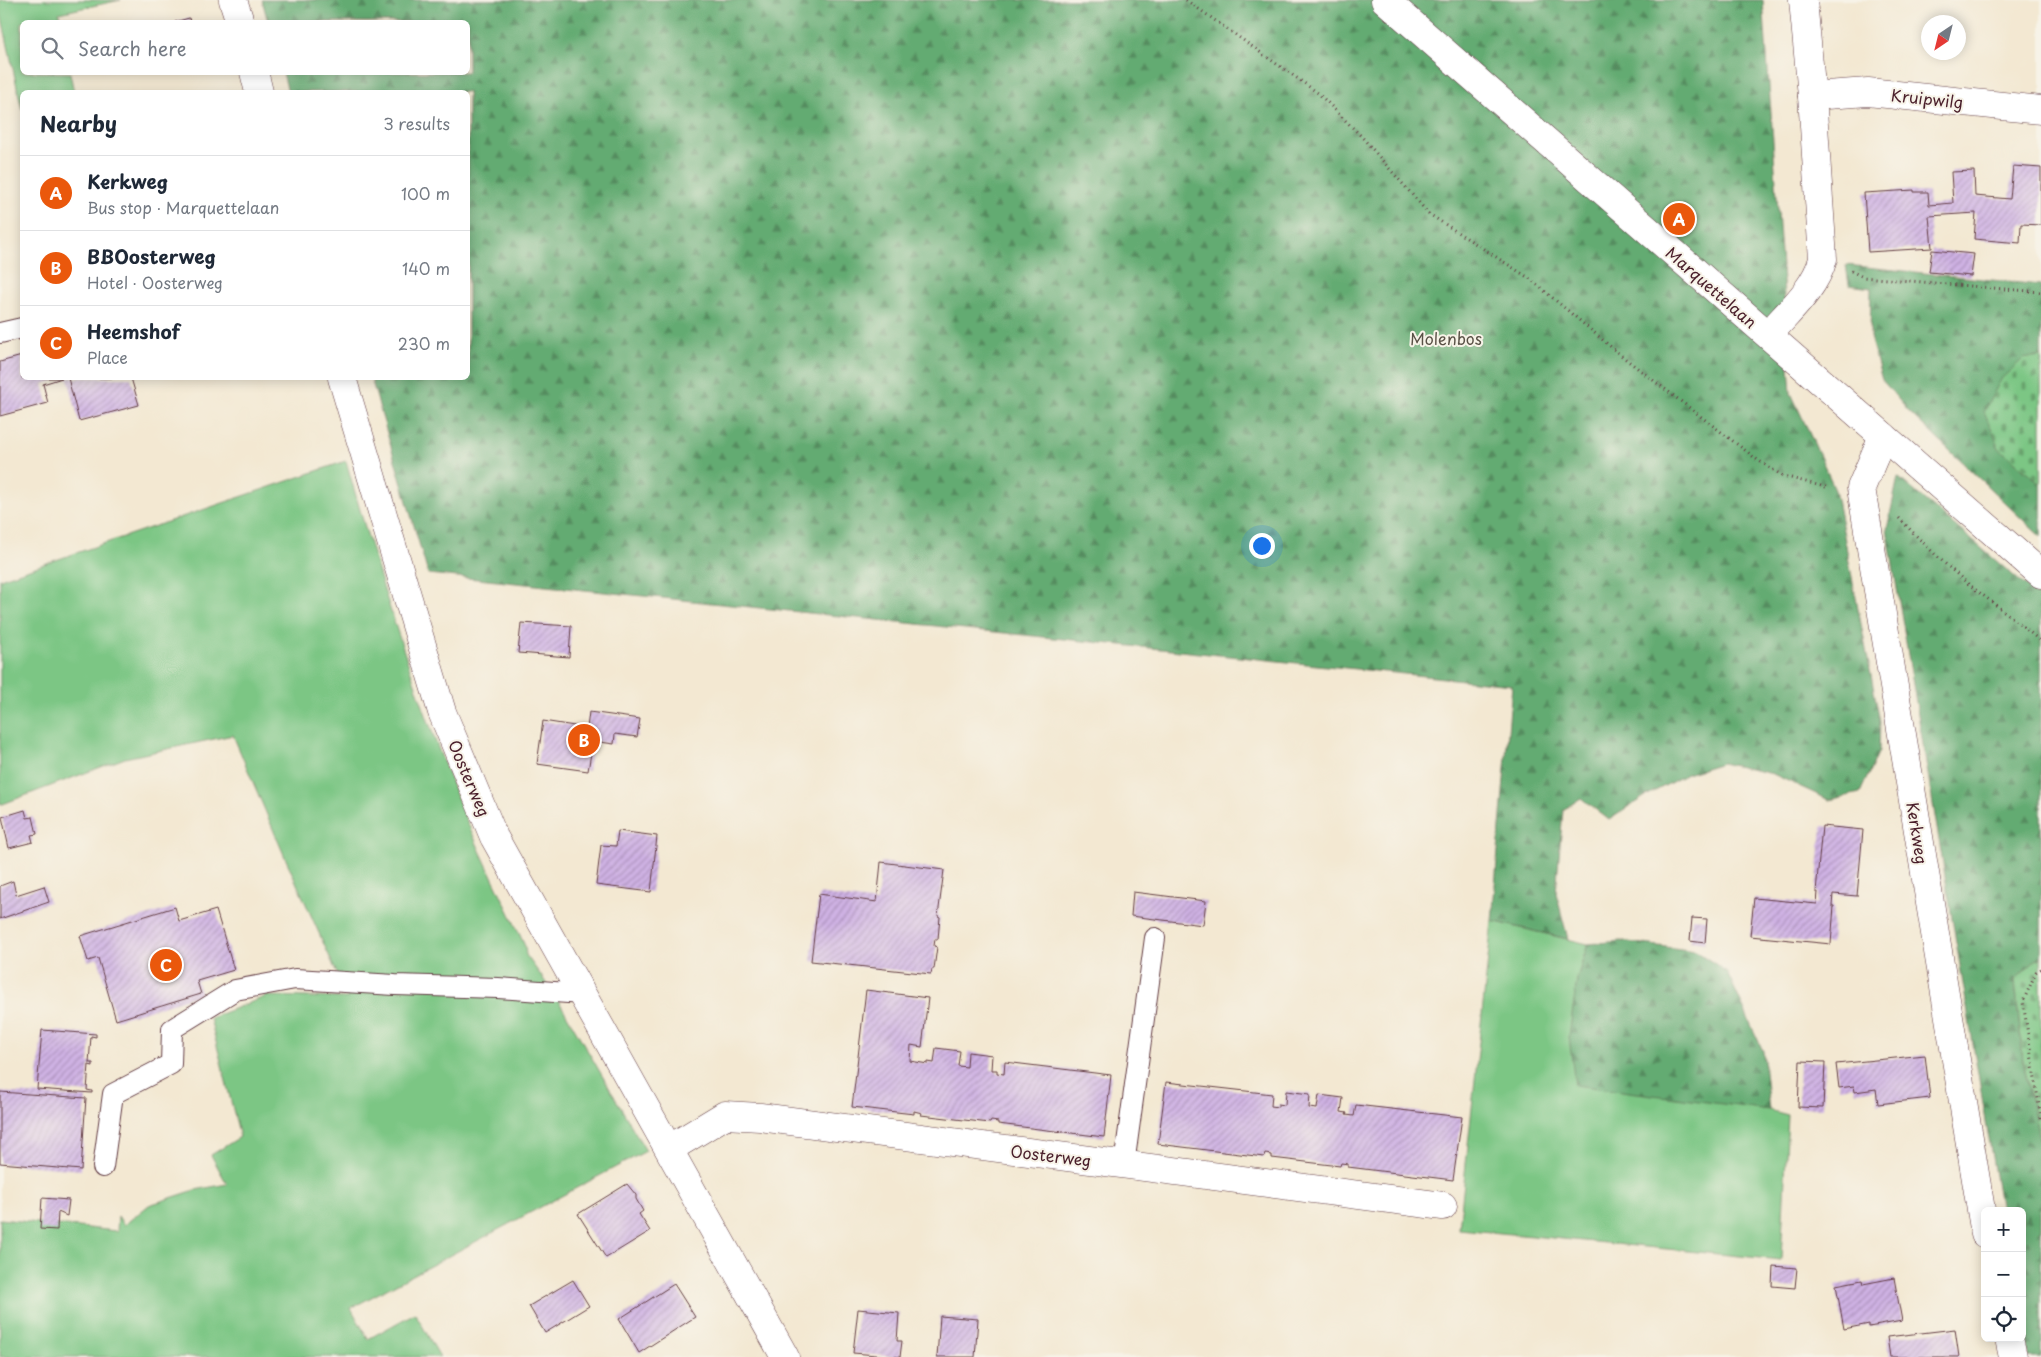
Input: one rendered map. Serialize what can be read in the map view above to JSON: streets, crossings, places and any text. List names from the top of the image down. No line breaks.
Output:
{"streets":{"street":["Kruipwilg","Marquettelaan","Oosterweg","Kerkweg"]},"parks":["Molenbos"],"north":"bottom left","page":{"search":"Search here","heading":["Nearby","3 results"],"list":[{"mark":"A","name":"Kerkweg","note":"Bus stop · Marquettelaan","value":"100 m"},{"mark":"B","name":"BBOosterweg","note":"Hotel · Oosterweg","value":"140 m"},{"mark":"C","name":"Heemshof","note":"Place","value":"230 m"}],"pins":["A","B","C"],"map_buttons":["+","−"]}}
